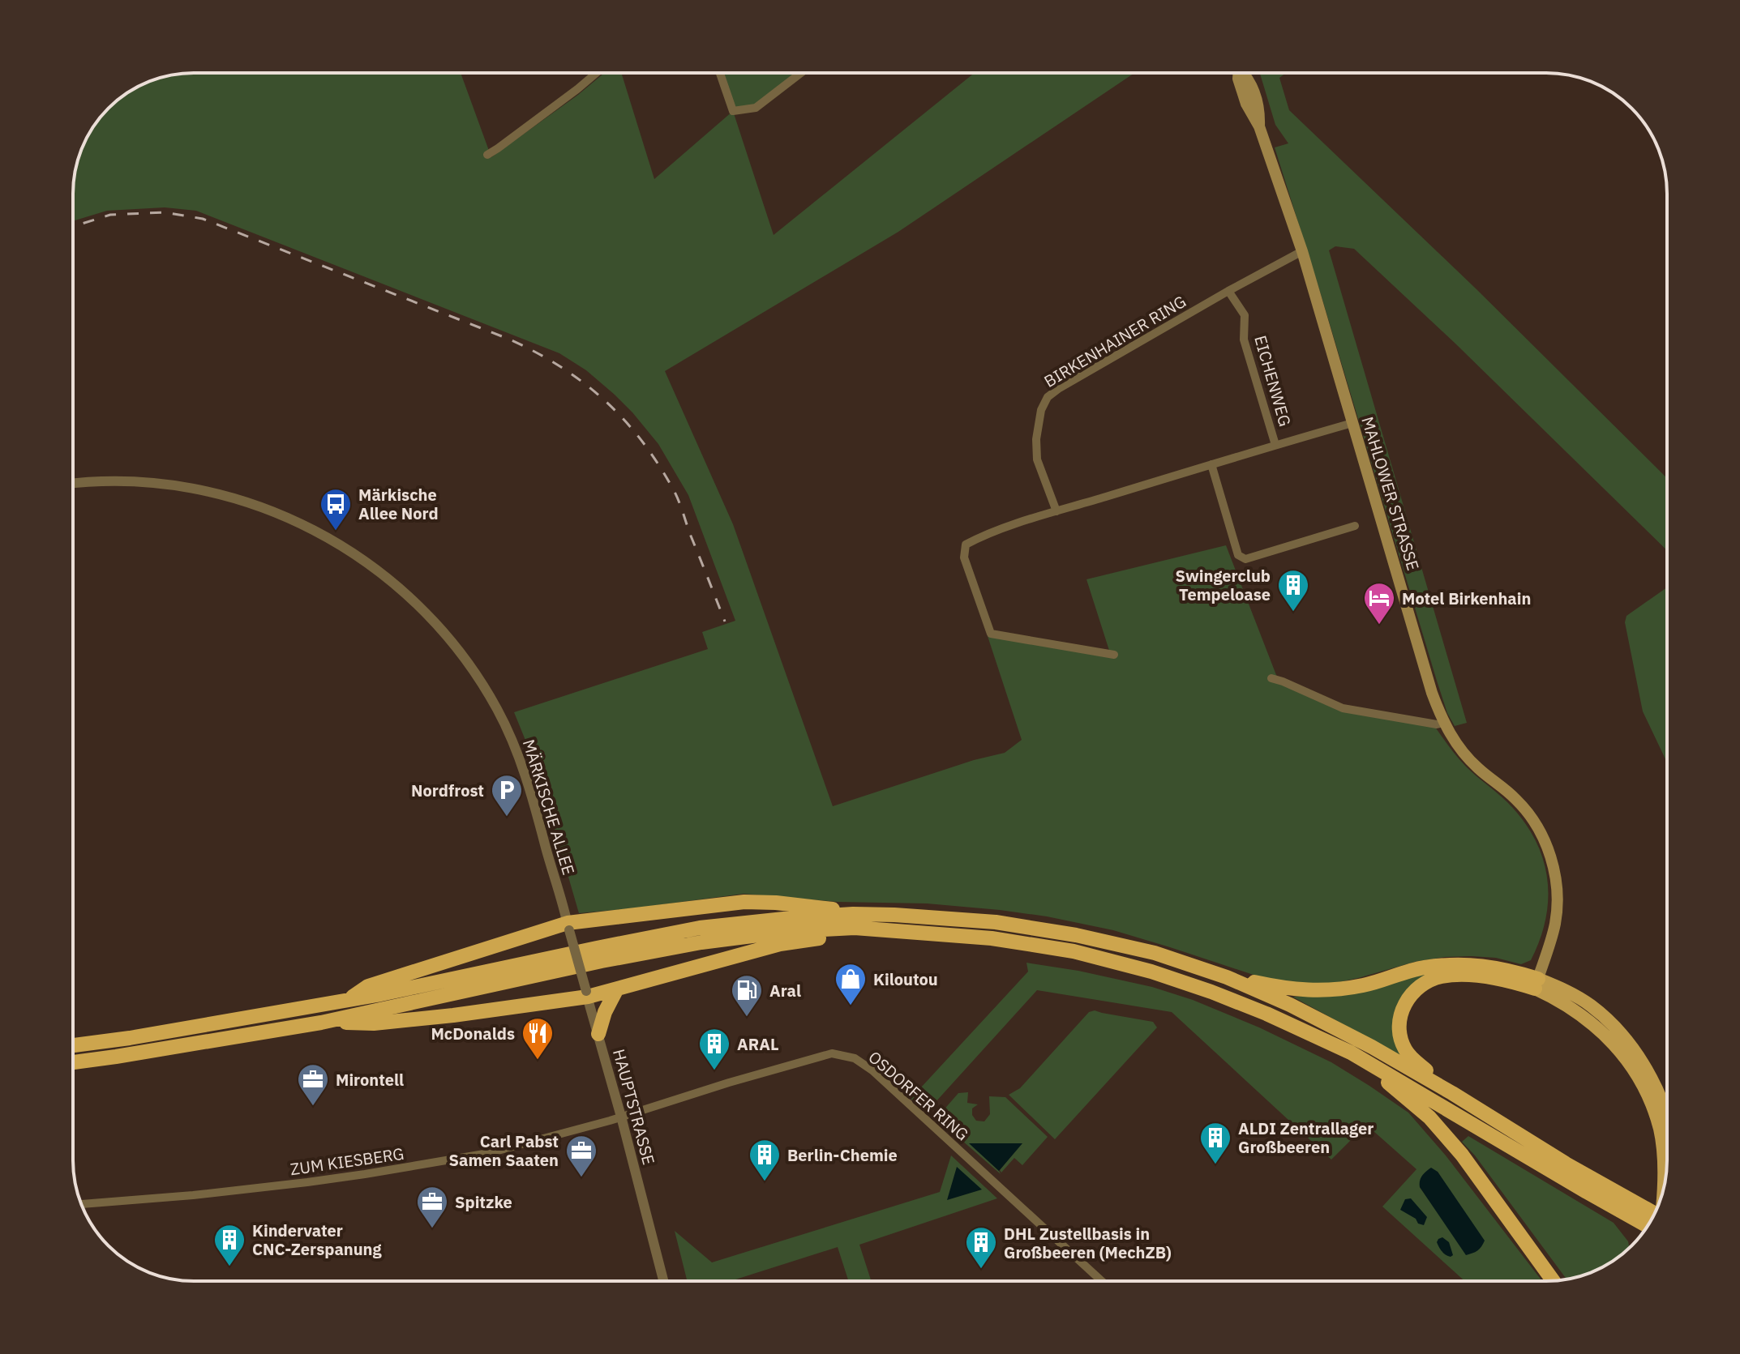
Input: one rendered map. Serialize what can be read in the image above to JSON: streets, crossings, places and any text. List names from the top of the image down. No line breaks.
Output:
{"streets":{"main road":["MAHLOWER STRASSE"],"street":["BIRKENHAINER RING","EICHENWEG","MÄRKISCHE ALLEE","OSDORFER RING","HAUPTSTRASSE","ZUM KIESBERG"]},"crossings":[["BIRKENHAINER RING","EICHENWEG"],["BIRKENHAINER RING","MAHLOWER STRASSE"],["MÄRKISCHE ALLEE","HAUPTSTRASSE"],["OSDORFER RING","HAUPTSTRASSE"],["OSDORFER RING","ZUM KIESBERG"],["HAUPTSTRASSE","ZUM KIESBERG"]],"places":{"bus stop":["Märkische Allee Nord"],"building":["Swingerclub Tempeloase","ARAL","ALDI Zentrallager Großbeeren","Berlin-Chemie","Kindervater CNC-Zerspanung","DHL Zustellbasis in Großbeeren (MechZB)"],"hotel":["Motel Birkenhain"],"parking":["Nordfrost"],"shop":["Kiloutou"],"fuel station":["Aral"],"restaurant":["McDonalds"],"office":["Mirontell","Carl Pabst Samen Saaten","Spitzke"]}}
